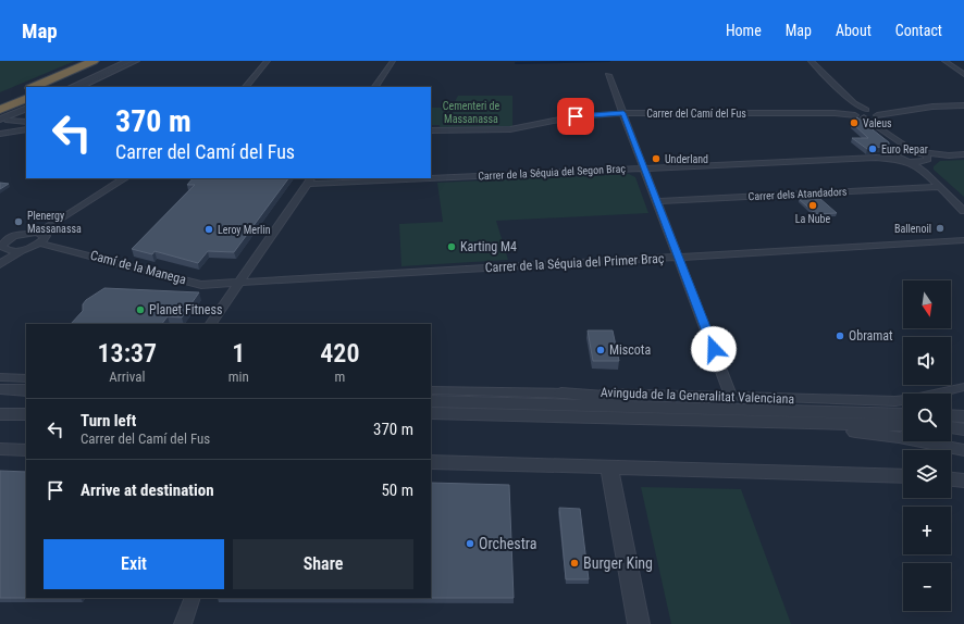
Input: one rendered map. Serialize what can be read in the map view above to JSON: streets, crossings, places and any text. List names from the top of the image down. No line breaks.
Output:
{"streets":{"street":["Carrer del Camí del Fus","Carrer de la Séquia del Segon Braç","Carrer dels Atandadors","Carrer de la Séquia del Primer Braç","Camí de la Manega","Avinguda de la Generalitat Valenciana"]},"crossings":[["Carrer de la Séquia del Primer Braç","Camí de la Manega"]],"parks":["Cementeri de Massanassa"],"places":["Valeus","Euro Repar","Underland","La Nube","Plenergy Massanassa","Ballenoil","Leroy Merlin","Karting M4","Planet Fitness","Obramat","Miscota","Orchestra","Burger King"],"north":"bottom","page":{"header":"Map","nav":["Home","Map","About","Contact"],"turn":["370 m","Carrer del Camí del Fus"],"map_buttons":["+","−"],"eta":["13:37","Arrival","1","min","420","m"],"list":[{"name":"Turn left","note":"Carrer del Camí del Fus","value":"370 m"},{"name":"Arrive at destination","value":"50 m"}],"buttons":["Exit","Share"]}}
